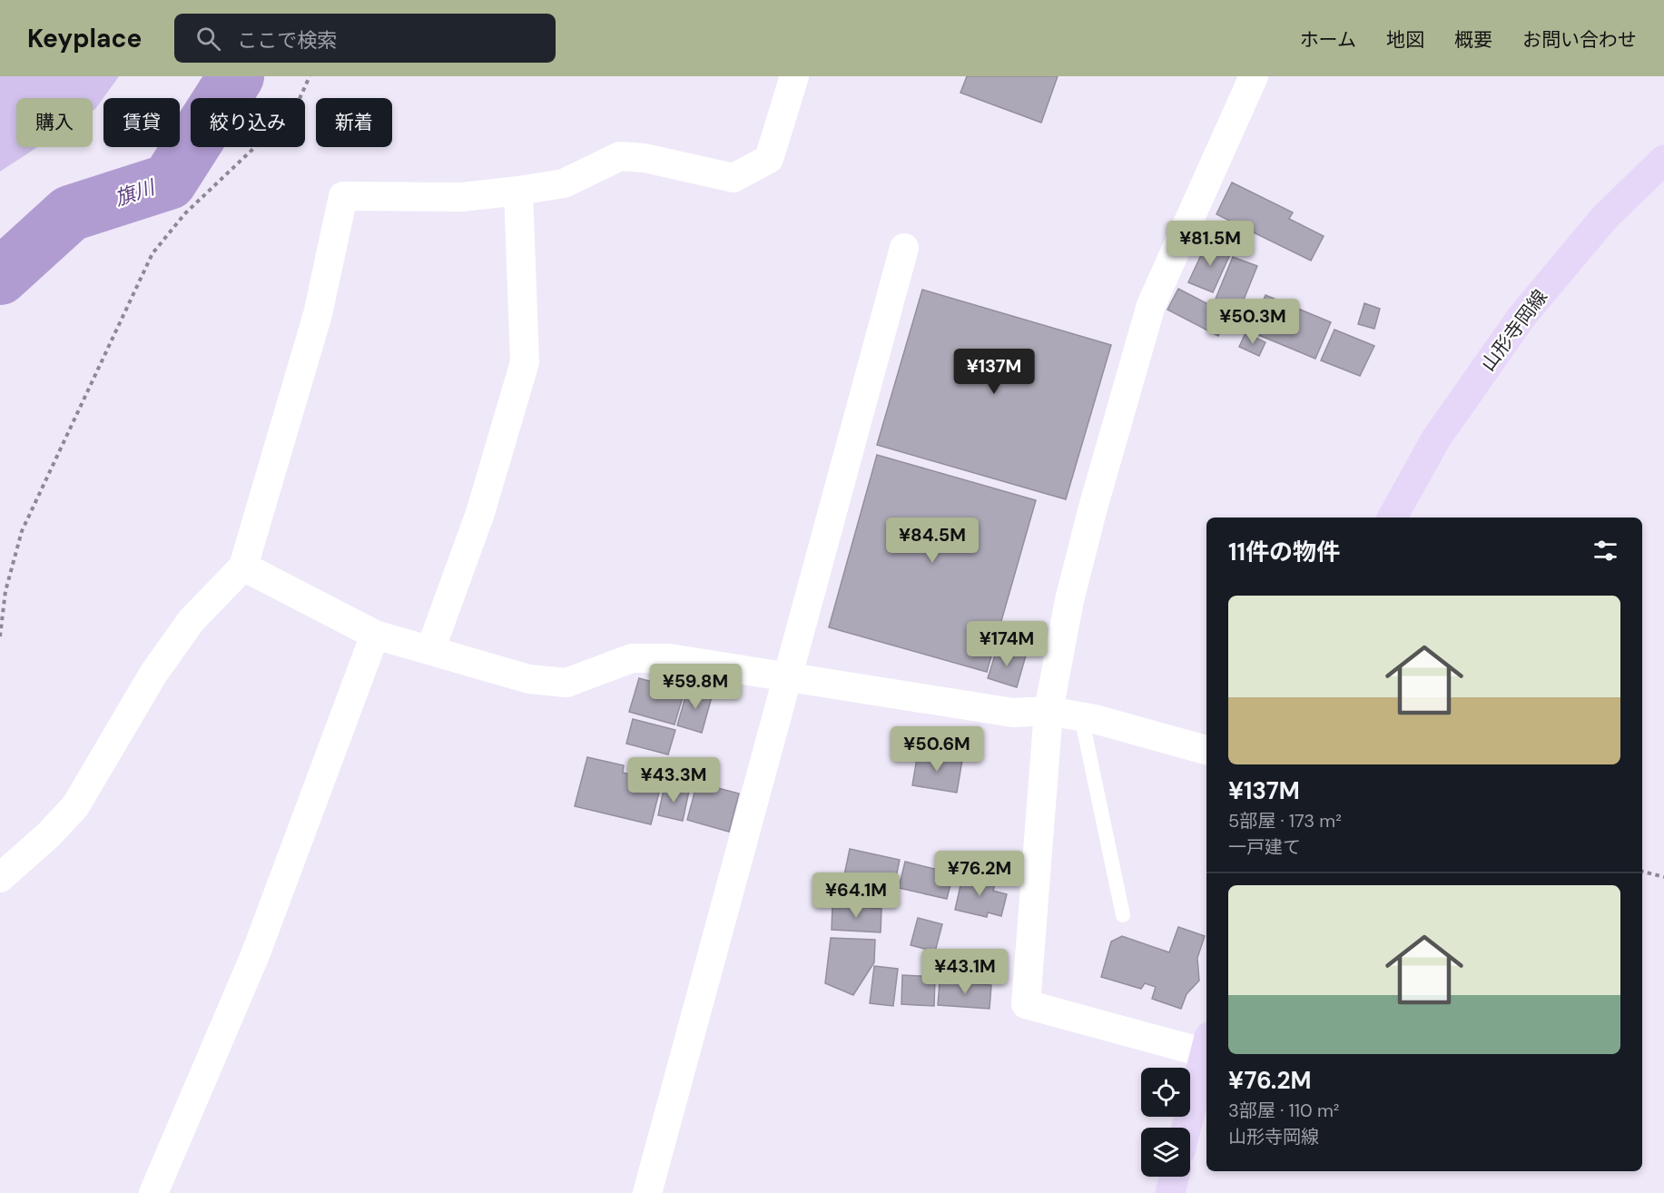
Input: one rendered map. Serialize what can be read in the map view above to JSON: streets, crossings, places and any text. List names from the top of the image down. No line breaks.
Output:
{"streets":{"main road":["山形寺岡線"]},"water":["旗川"],"page":{"header":"Keyplace","search":"ここで検索","nav":["ホーム","地図","概要","お問い合わせ"],"chip":["購入","賃貸","絞り込み","新着"],"price":["¥81.5M","¥50.3M","¥137M","¥84.5M","¥174M","¥59.8M","¥50.6M","¥43.3M","¥76.2M","¥64.1M","¥43.1M"],"heading":"11件の物件","list":[{"name":"¥137M","note":"5部屋 · 173 m² · 一戸建て"},{"name":"¥76.2M","note":"3部屋 · 110 m² · 山形寺岡線"}]}}
